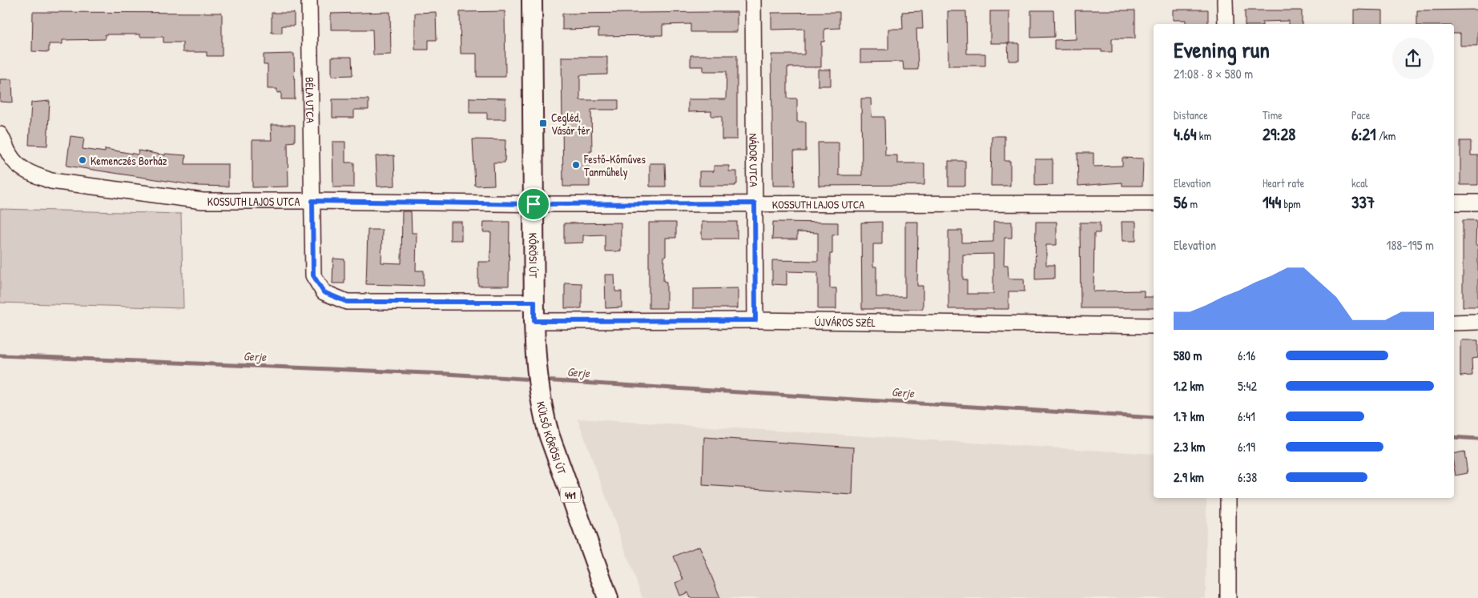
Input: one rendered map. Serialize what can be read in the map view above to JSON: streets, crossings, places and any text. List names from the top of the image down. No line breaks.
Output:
{"streets":{"main road":["KŐRÖSI ÚT","KÜLSŐ KŐRÖSI ÚT","441"],"street":["BÉLA UTCA","NÁDOR UTCA","KOSSUTH LAJOS UTCA","ÚJVÁROS SZÉL"]},"crossings":[["BÉLA UTCA","KOSSUTH LAJOS UTCA"],["NÁDOR UTCA","KOSSUTH LAJOS UTCA"],["NÁDOR UTCA","ÚJVÁROS SZÉL"],["KOSSUTH LAJOS UTCA","KŐRÖSI ÚT"],["KŐRÖSI ÚT","ÚJVÁROS SZÉL"],["KŐRÖSI ÚT","KÜLSŐ KŐRÖSI ÚT"]],"water":["Gerje"],"places":{"transit":["Cegléd, Vásár tér"],"other":["Kemenczés Borház","Festő-Kőműves Tanműhely"]},"page":{"heading":["Evening run","21:08 · 8 × 580 m"],"stats":[["Distance","4.64 km"],["Time","29:28"],["Pace","6:21 /km"],["Elevation","56 m"],["Heart rate","144 bpm"],["kcal","337"]],"chart":["Elevation","188–195 m"],"list":[{"name":"580 m","note":"6:16"},{"name":"1.2 km","note":"5:42"},{"name":"1.7 km","note":"6:41"},{"name":"2.3 km","note":"6:19"},{"name":"2.9 km","note":"6:38"}]}}
